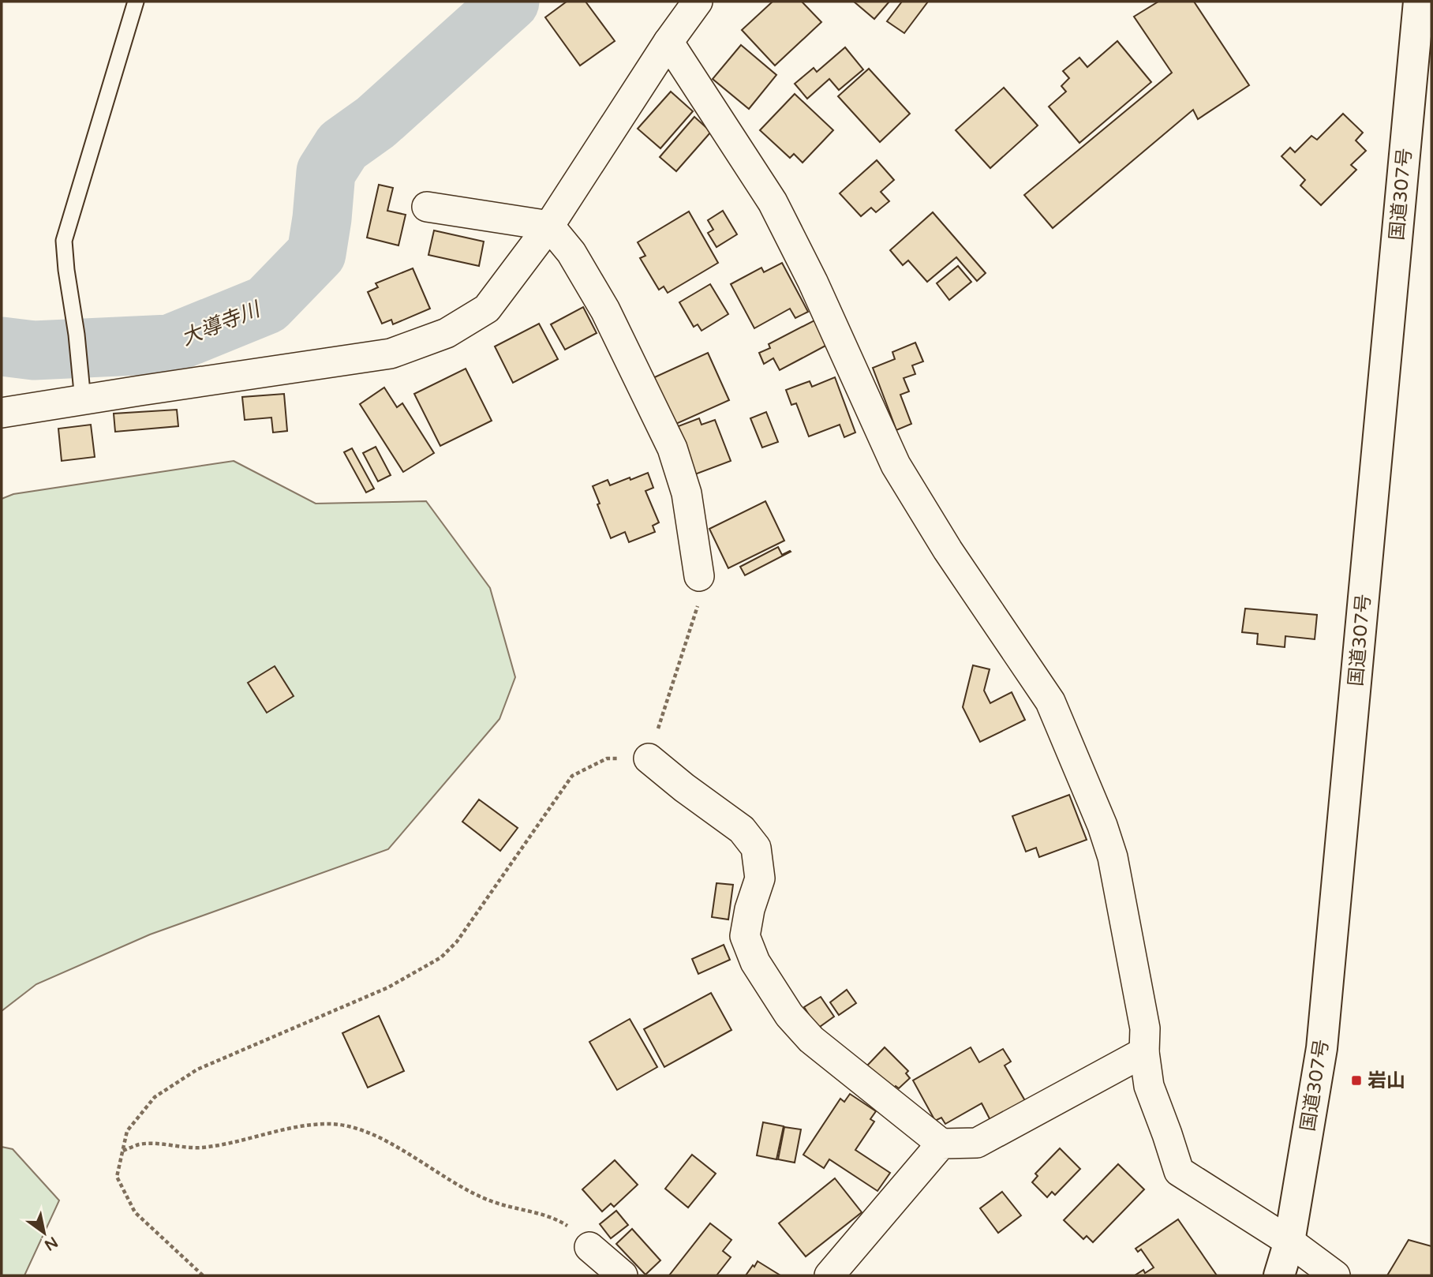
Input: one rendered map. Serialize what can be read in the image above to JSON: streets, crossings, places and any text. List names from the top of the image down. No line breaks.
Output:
{"streets":{"highway":["国道307号"]},"water":["大導寺川"],"places":{"transit":["岩山"]},"north":"bottom right"}
